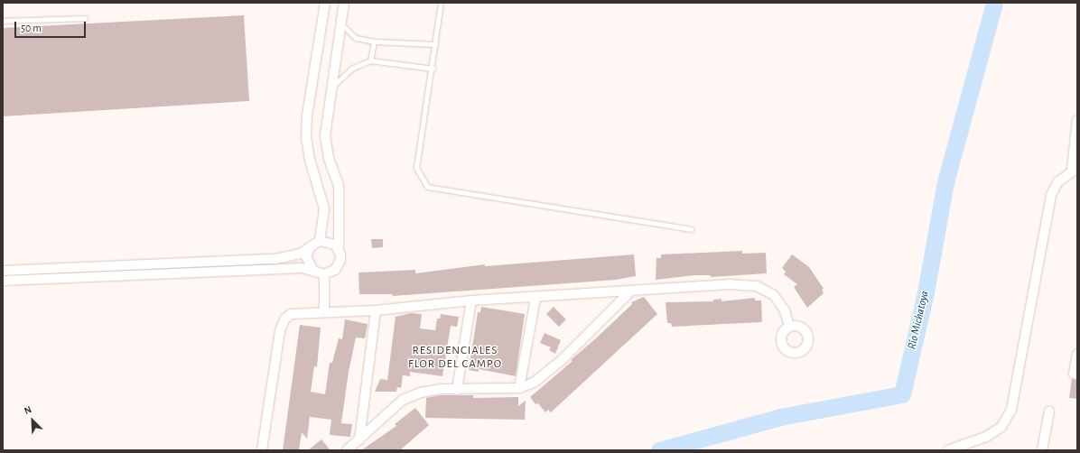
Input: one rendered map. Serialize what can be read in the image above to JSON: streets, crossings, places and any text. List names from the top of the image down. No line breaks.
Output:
{"districts":["RESIDENCIALES FLOR DEL CAMPO"],"water":["Río Michatoya"],"scale_bar":"50 m","north":"top left"}
